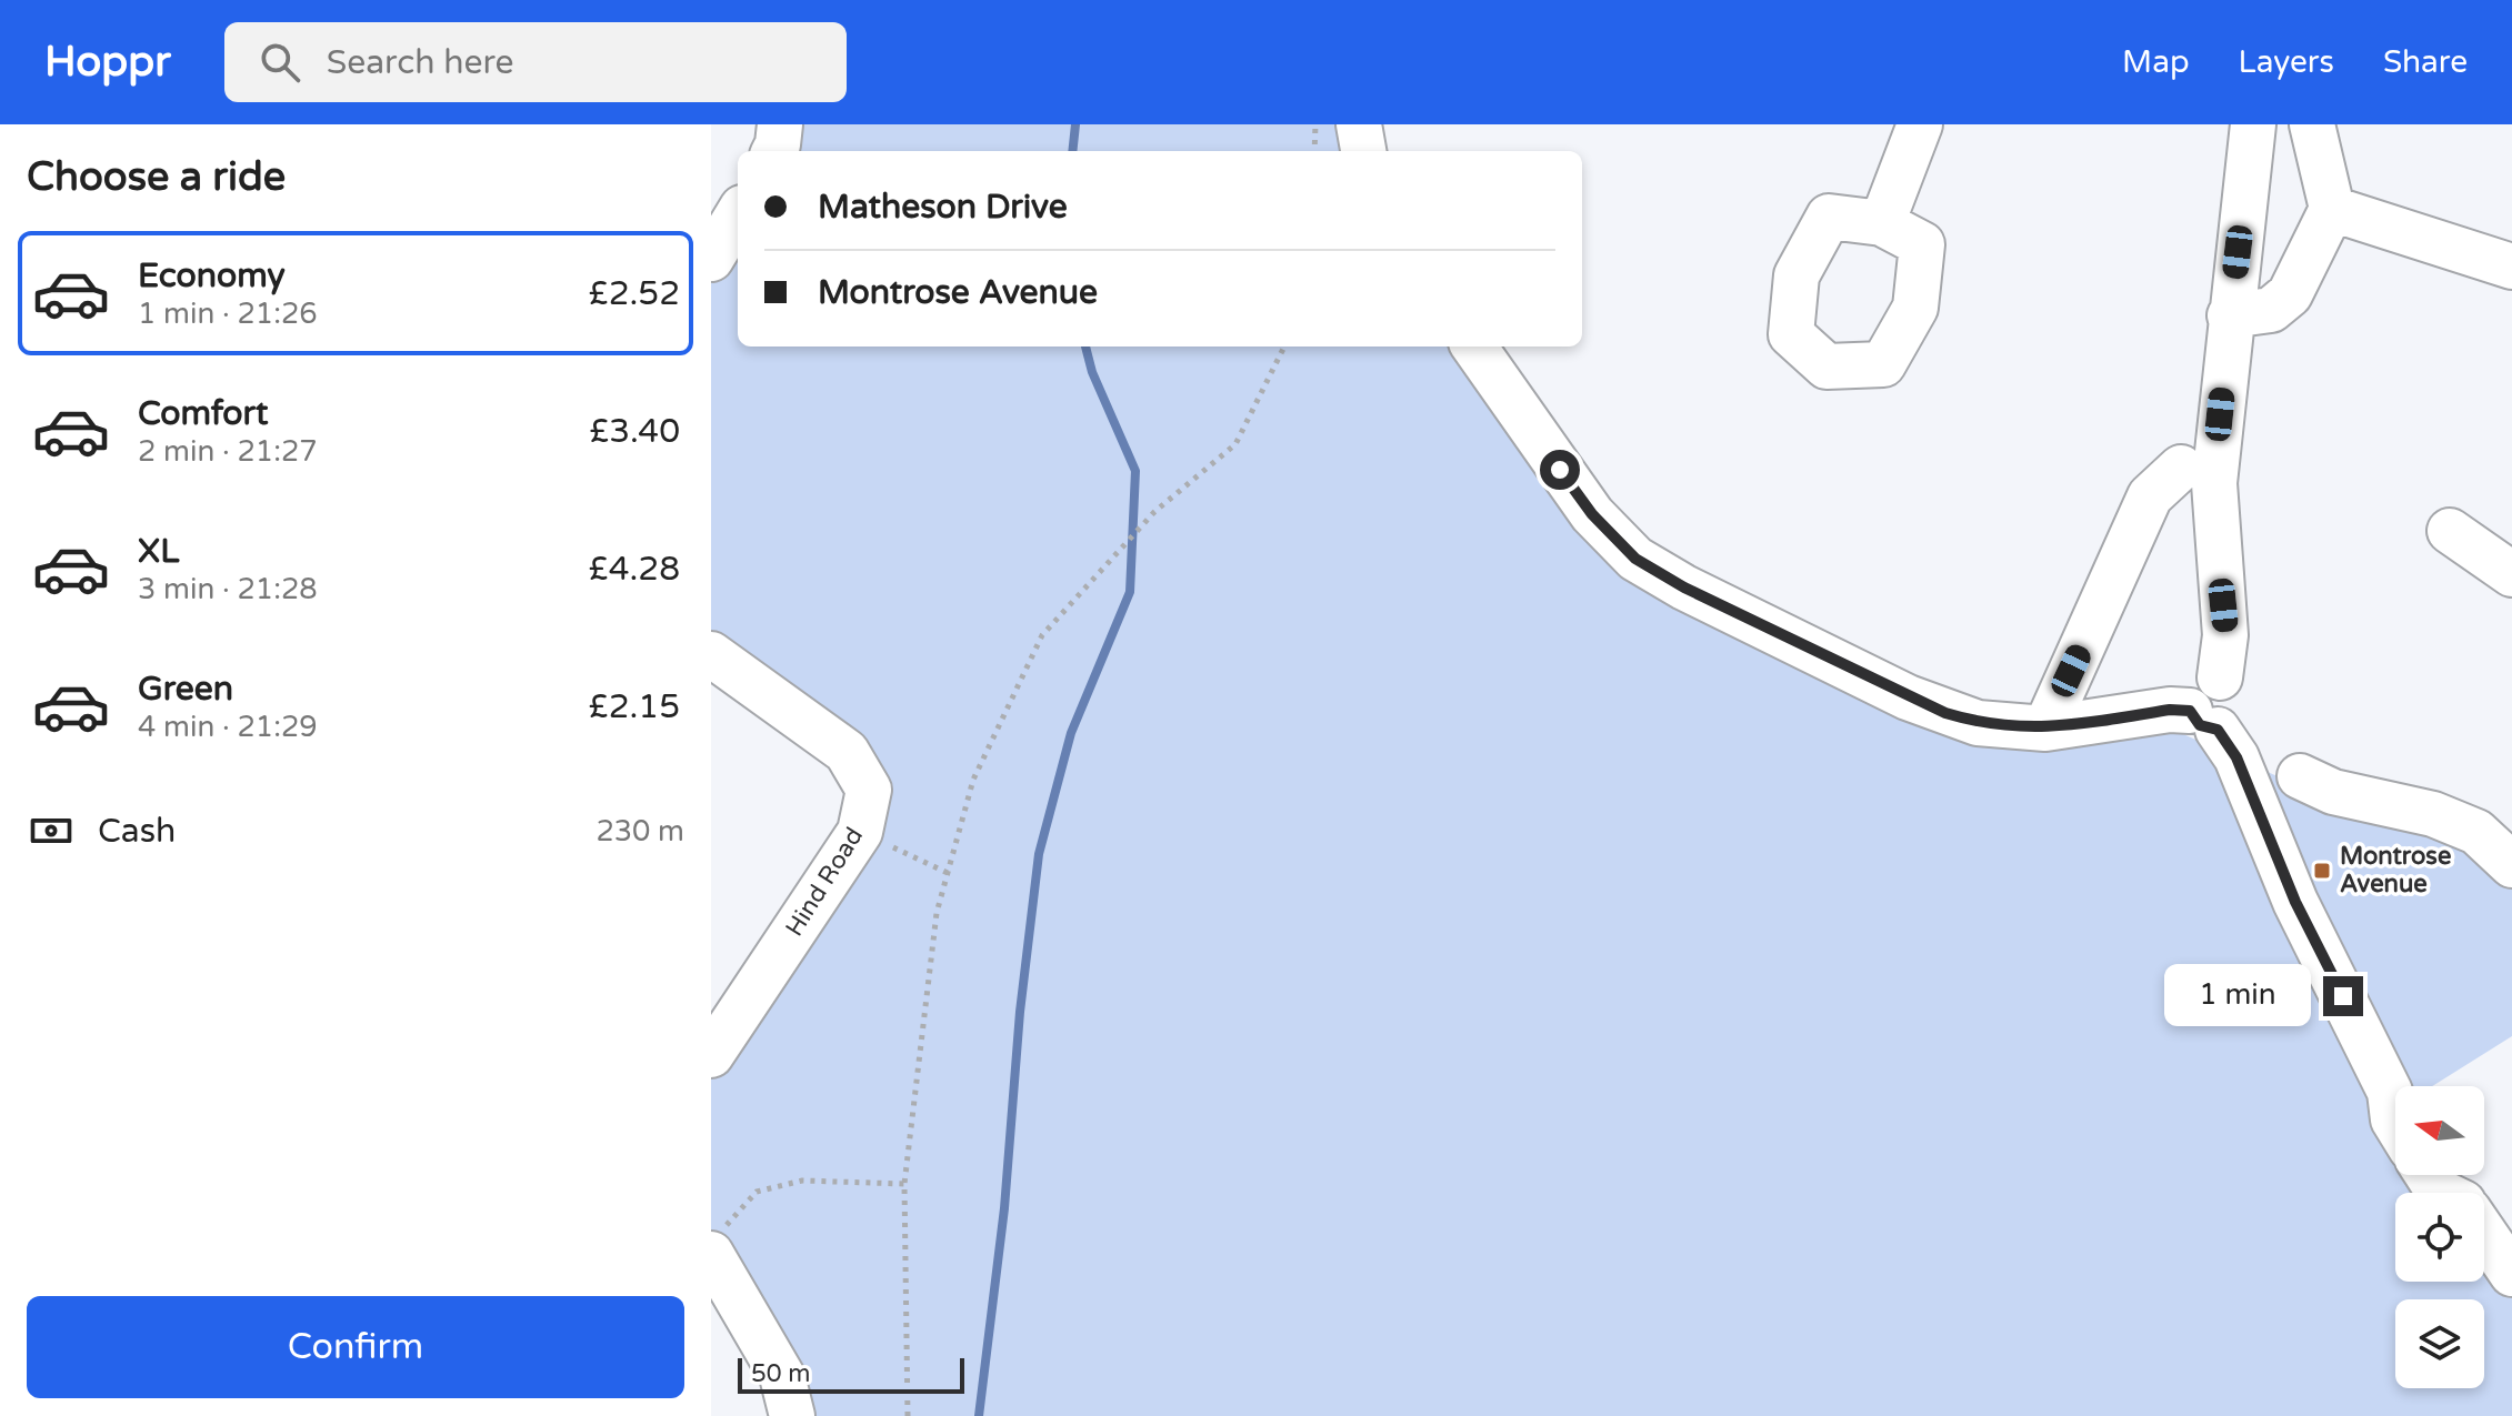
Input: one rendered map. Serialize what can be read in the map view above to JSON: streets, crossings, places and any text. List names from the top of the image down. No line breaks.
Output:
{"streets":{"street":["Hind Road"]},"places":{"transit":["Montrose Avenue"]},"scale_bar":"50 m","north":"left","page":{"header":"Hoppr","search":"Search here","nav":["Map","Layers","Share"],"heading":"Choose a ride","banner":["Matheson Drive","Montrose Avenue"],"list":[{"name":"Economy","note":"1 min · 21:26","value":"£2.52"},{"name":"Comfort","note":"2 min · 21:27","value":"£3.40"},{"name":"XL","note":"3 min · 21:28","value":"£4.28"},{"name":"Green","note":"4 min · 21:29","value":"£2.15"}],"pay":["Cash","230 m"],"bubble":"1 min","buttons":"Confirm","scale":"50 m"}}
